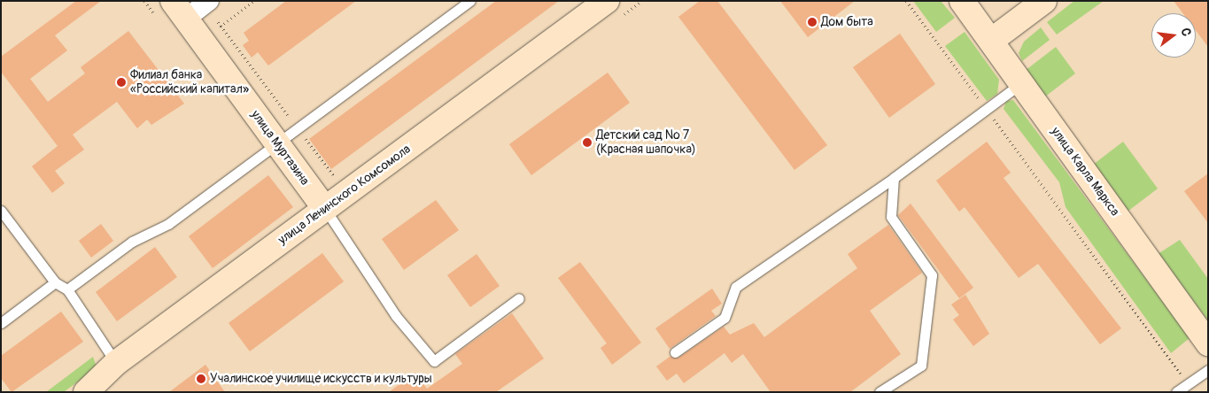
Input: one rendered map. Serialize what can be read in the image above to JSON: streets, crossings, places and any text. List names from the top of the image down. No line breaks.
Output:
{"streets":{"street":["улица Муртазина","улица Карла Маркса","улица Ленинского Комсомола"]},"crossings":[["улица Муртазина","улица Ленинского Комсомола"]],"places":["Дом быта","Филиал банка «Российский капитал»","Детский сад № 7 (Красная шапочка)","Учалинское училище искусств и культуры"],"north":"right"}
